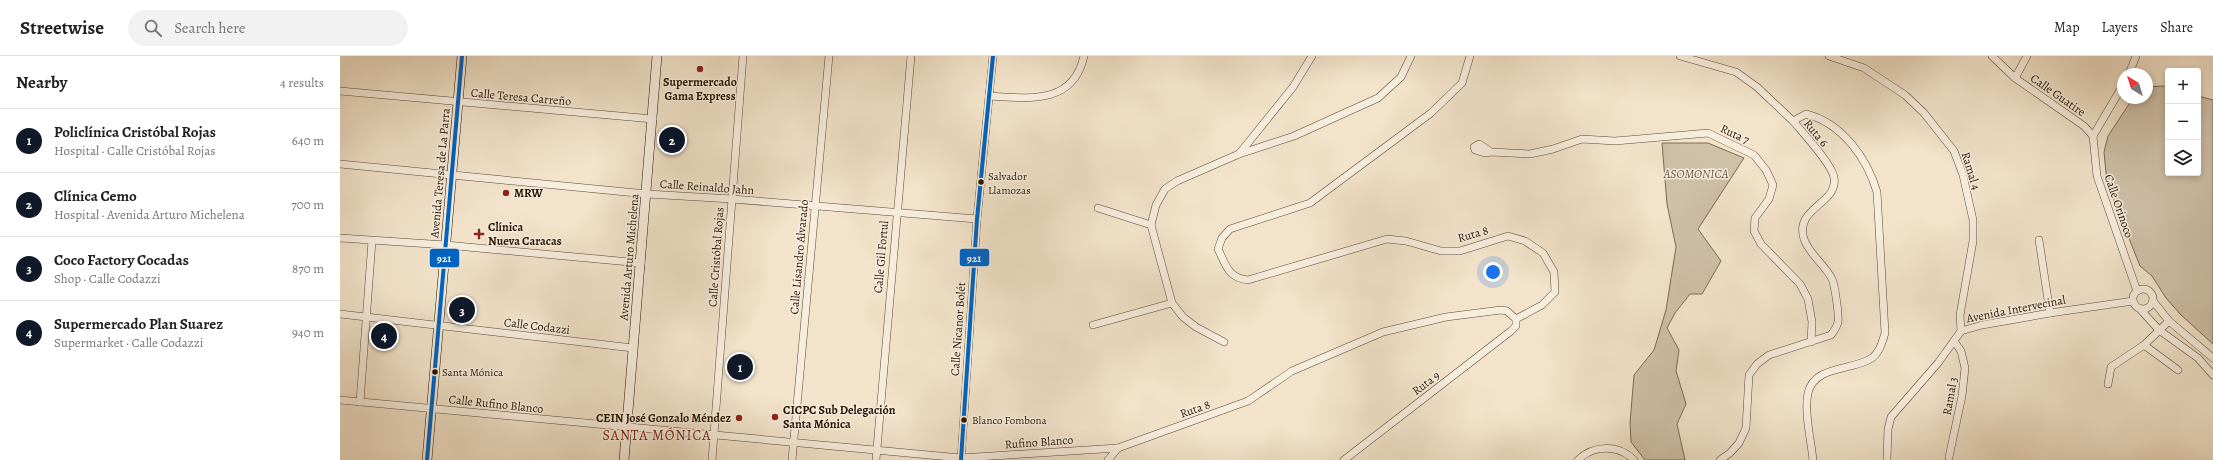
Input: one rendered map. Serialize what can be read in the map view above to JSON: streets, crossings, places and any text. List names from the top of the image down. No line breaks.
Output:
{"streets":{"street":["Calle Guatire","Calle Teresa Carreño","Ruta 6","Ruta 7","Ramal 4","Avenida Teresa de La Parra","Calle Reinaldo Jahn","Calle Orinoco","Ruta 8","Avenida Arturo Michelena","Calle Cristóbal Rojas","Calle Lisandro Alvarado","Calle Gil Fortul","Avenida Intervecinal","Calle Codazzi","Calle Nicanor Bolét","Ruta 9","Ramal 3","Calle Rufino Blanco","Rufino Blanco"]},"crossings":[["Calle Guatire","Calle Orinoco"],["Calle Teresa Carreño","Avenida Teresa de La Parra"],["Calle Teresa Carreño","Avenida Arturo Michelena"],["Ruta 6","Ruta 7"],["Ramal 4","Avenida Intervecinal"],["Avenida Teresa de La Parra","Calle Reinaldo Jahn"],["Avenida Teresa de La Parra","Calle Codazzi"],["Avenida Teresa de La Parra","Calle Rufino Blanco"],["Calle Reinaldo Jahn","Avenida Arturo Michelena"],["Calle Reinaldo Jahn","Calle Cristóbal Rojas"],["Calle Reinaldo Jahn","Calle Lisandro Alvarado"],["Calle Reinaldo Jahn","Calle Gil Fortul"],["Calle Reinaldo Jahn","Calle Nicanor Bolét"],["Calle Orinoco","Avenida Intervecinal"],["Ruta 8","Ruta 9"],["Ruta 8","Rufino Blanco"],["Avenida Arturo Michelena","Calle Codazzi"],["Avenida Arturo Michelena","Calle Rufino Blanco"],["Avenida Arturo Michelena","Rufino Blanco"],["Calle Cristóbal Rojas","Rufino Blanco"],["Calle Lisandro Alvarado","Rufino Blanco"],["Calle Gil Fortul","Rufino Blanco"],["Avenida Intervecinal","Ramal 3"],["Calle Nicanor Bolét","Rufino Blanco"],["Calle Rufino Blanco","Rufino Blanco"]],"districts":["SANTA MÓNICA"],"parks":["ASOMONICA"],"places":{"other":["Supermercado Gama Express","Salvador Llamozas","MRW","Santa Mónica","CICPC Sub Delegación Santa Mónica","CEIN José Gonzalo Méndez","Blanco Fombona"],"health":["Clínica Nueva Caracas"]},"lines":["transit line 921"],"north":"top left","page":{"header":"Streetwise","search":"Search here","nav":["Map","Layers","Share"],"heading":["Nearby","4 results"],"map_buttons":["+","−"],"list":[{"mark":"1","name":"Policlínica Cristóbal Rojas","note":"Hospital · Calle Cristóbal Rojas","value":"640 m"},{"mark":"2","name":"Clínica Cemo","note":"Hospital · Avenida Arturo Michelena","value":"700 m"},{"mark":"3","name":"Coco Factory Cocadas","note":"Shop · Calle Codazzi","value":"870 m"},{"mark":"4","name":"Supermercado Plan Suarez","note":"Supermarket · Calle Codazzi","value":"940 m"}],"pins":["2","3","4","1"]}}
